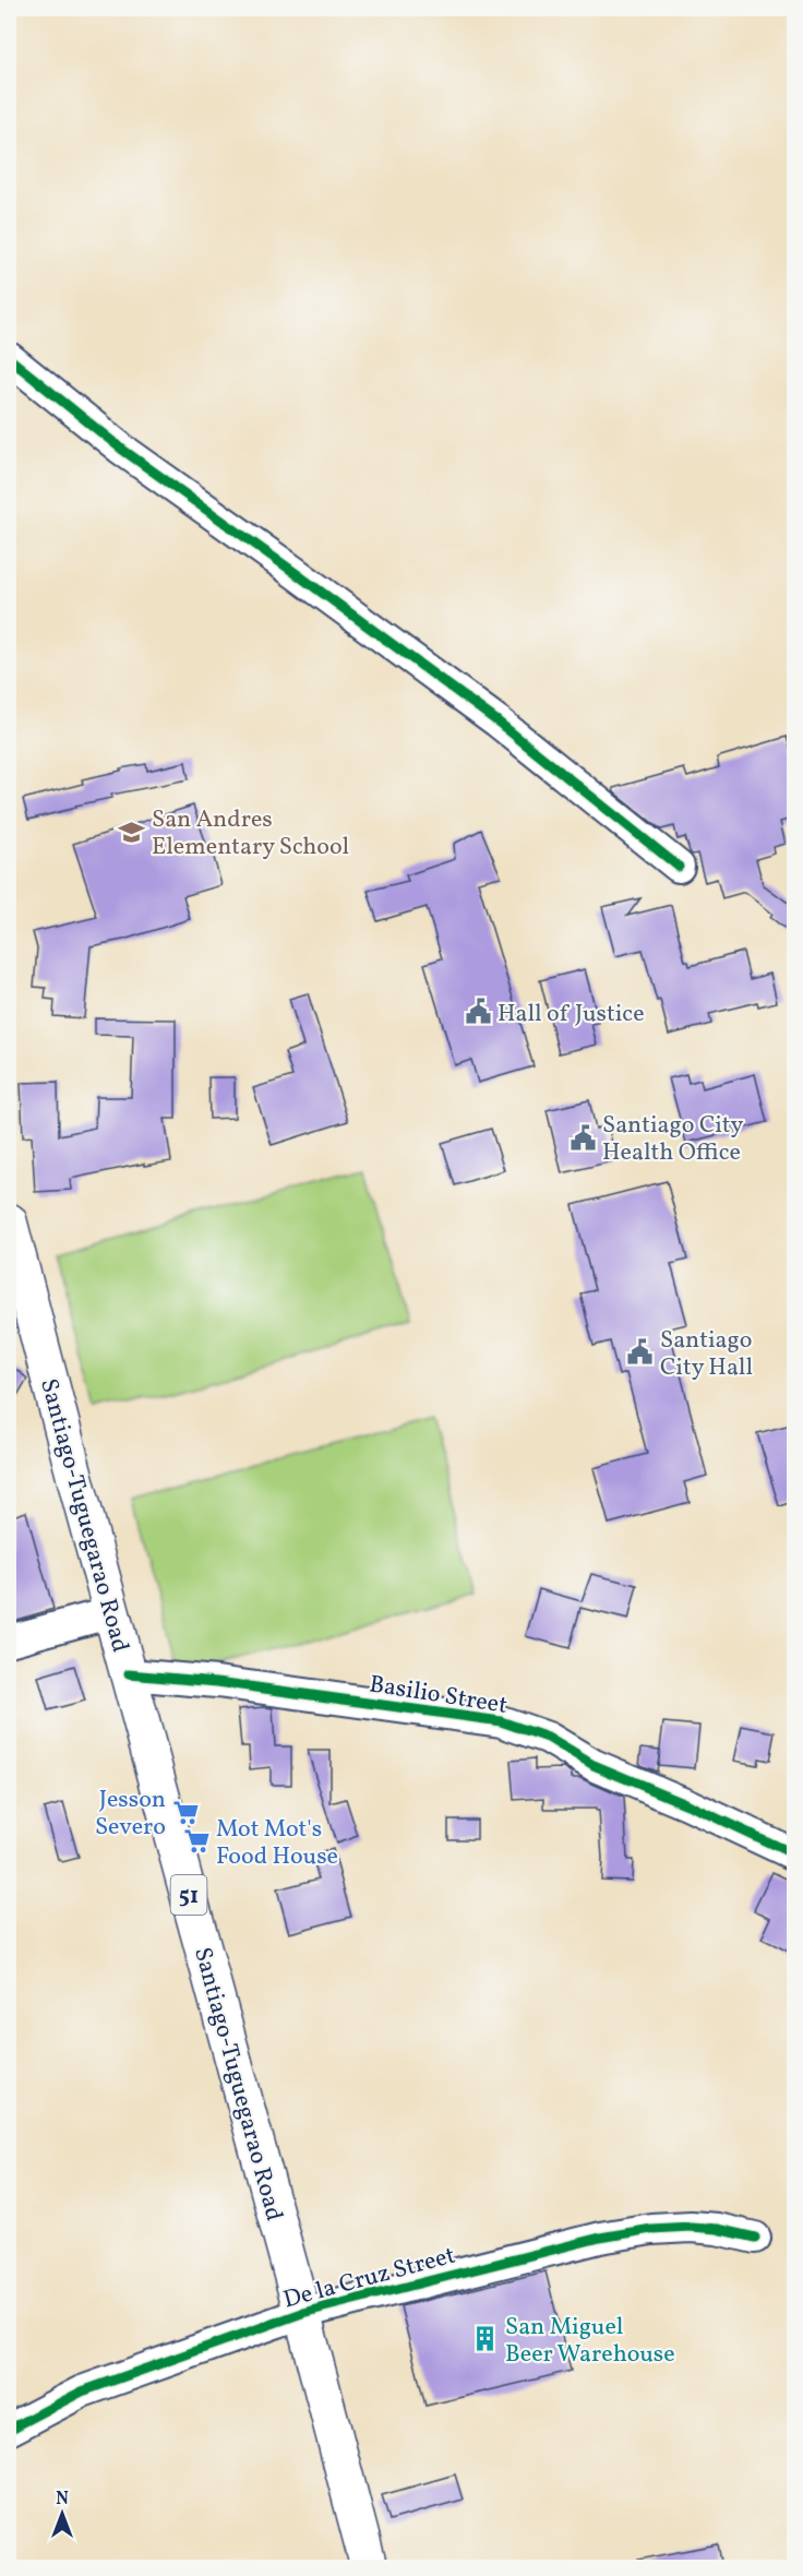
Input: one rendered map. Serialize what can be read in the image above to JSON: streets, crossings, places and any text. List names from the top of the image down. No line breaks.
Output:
{"streets":{"main road":["Santiago-Tuguegarao Road","51"],"street":["Basilio Street","De la Cruz Street"]},"crossings":[["Santiago-Tuguegarao Road","Basilio Street"],["Santiago-Tuguegarao Road","De la Cruz Street"]],"places":{"school or university":["San Andres Elementary School"],"public building":["Hall of Justice","Santiago City Health Office","Santiago City Hall"],"supermarket":["Jesson Severo","Mot Mot's Food House"],"building":["San Miguel Beer Warehouse"]},"north":"top"}
